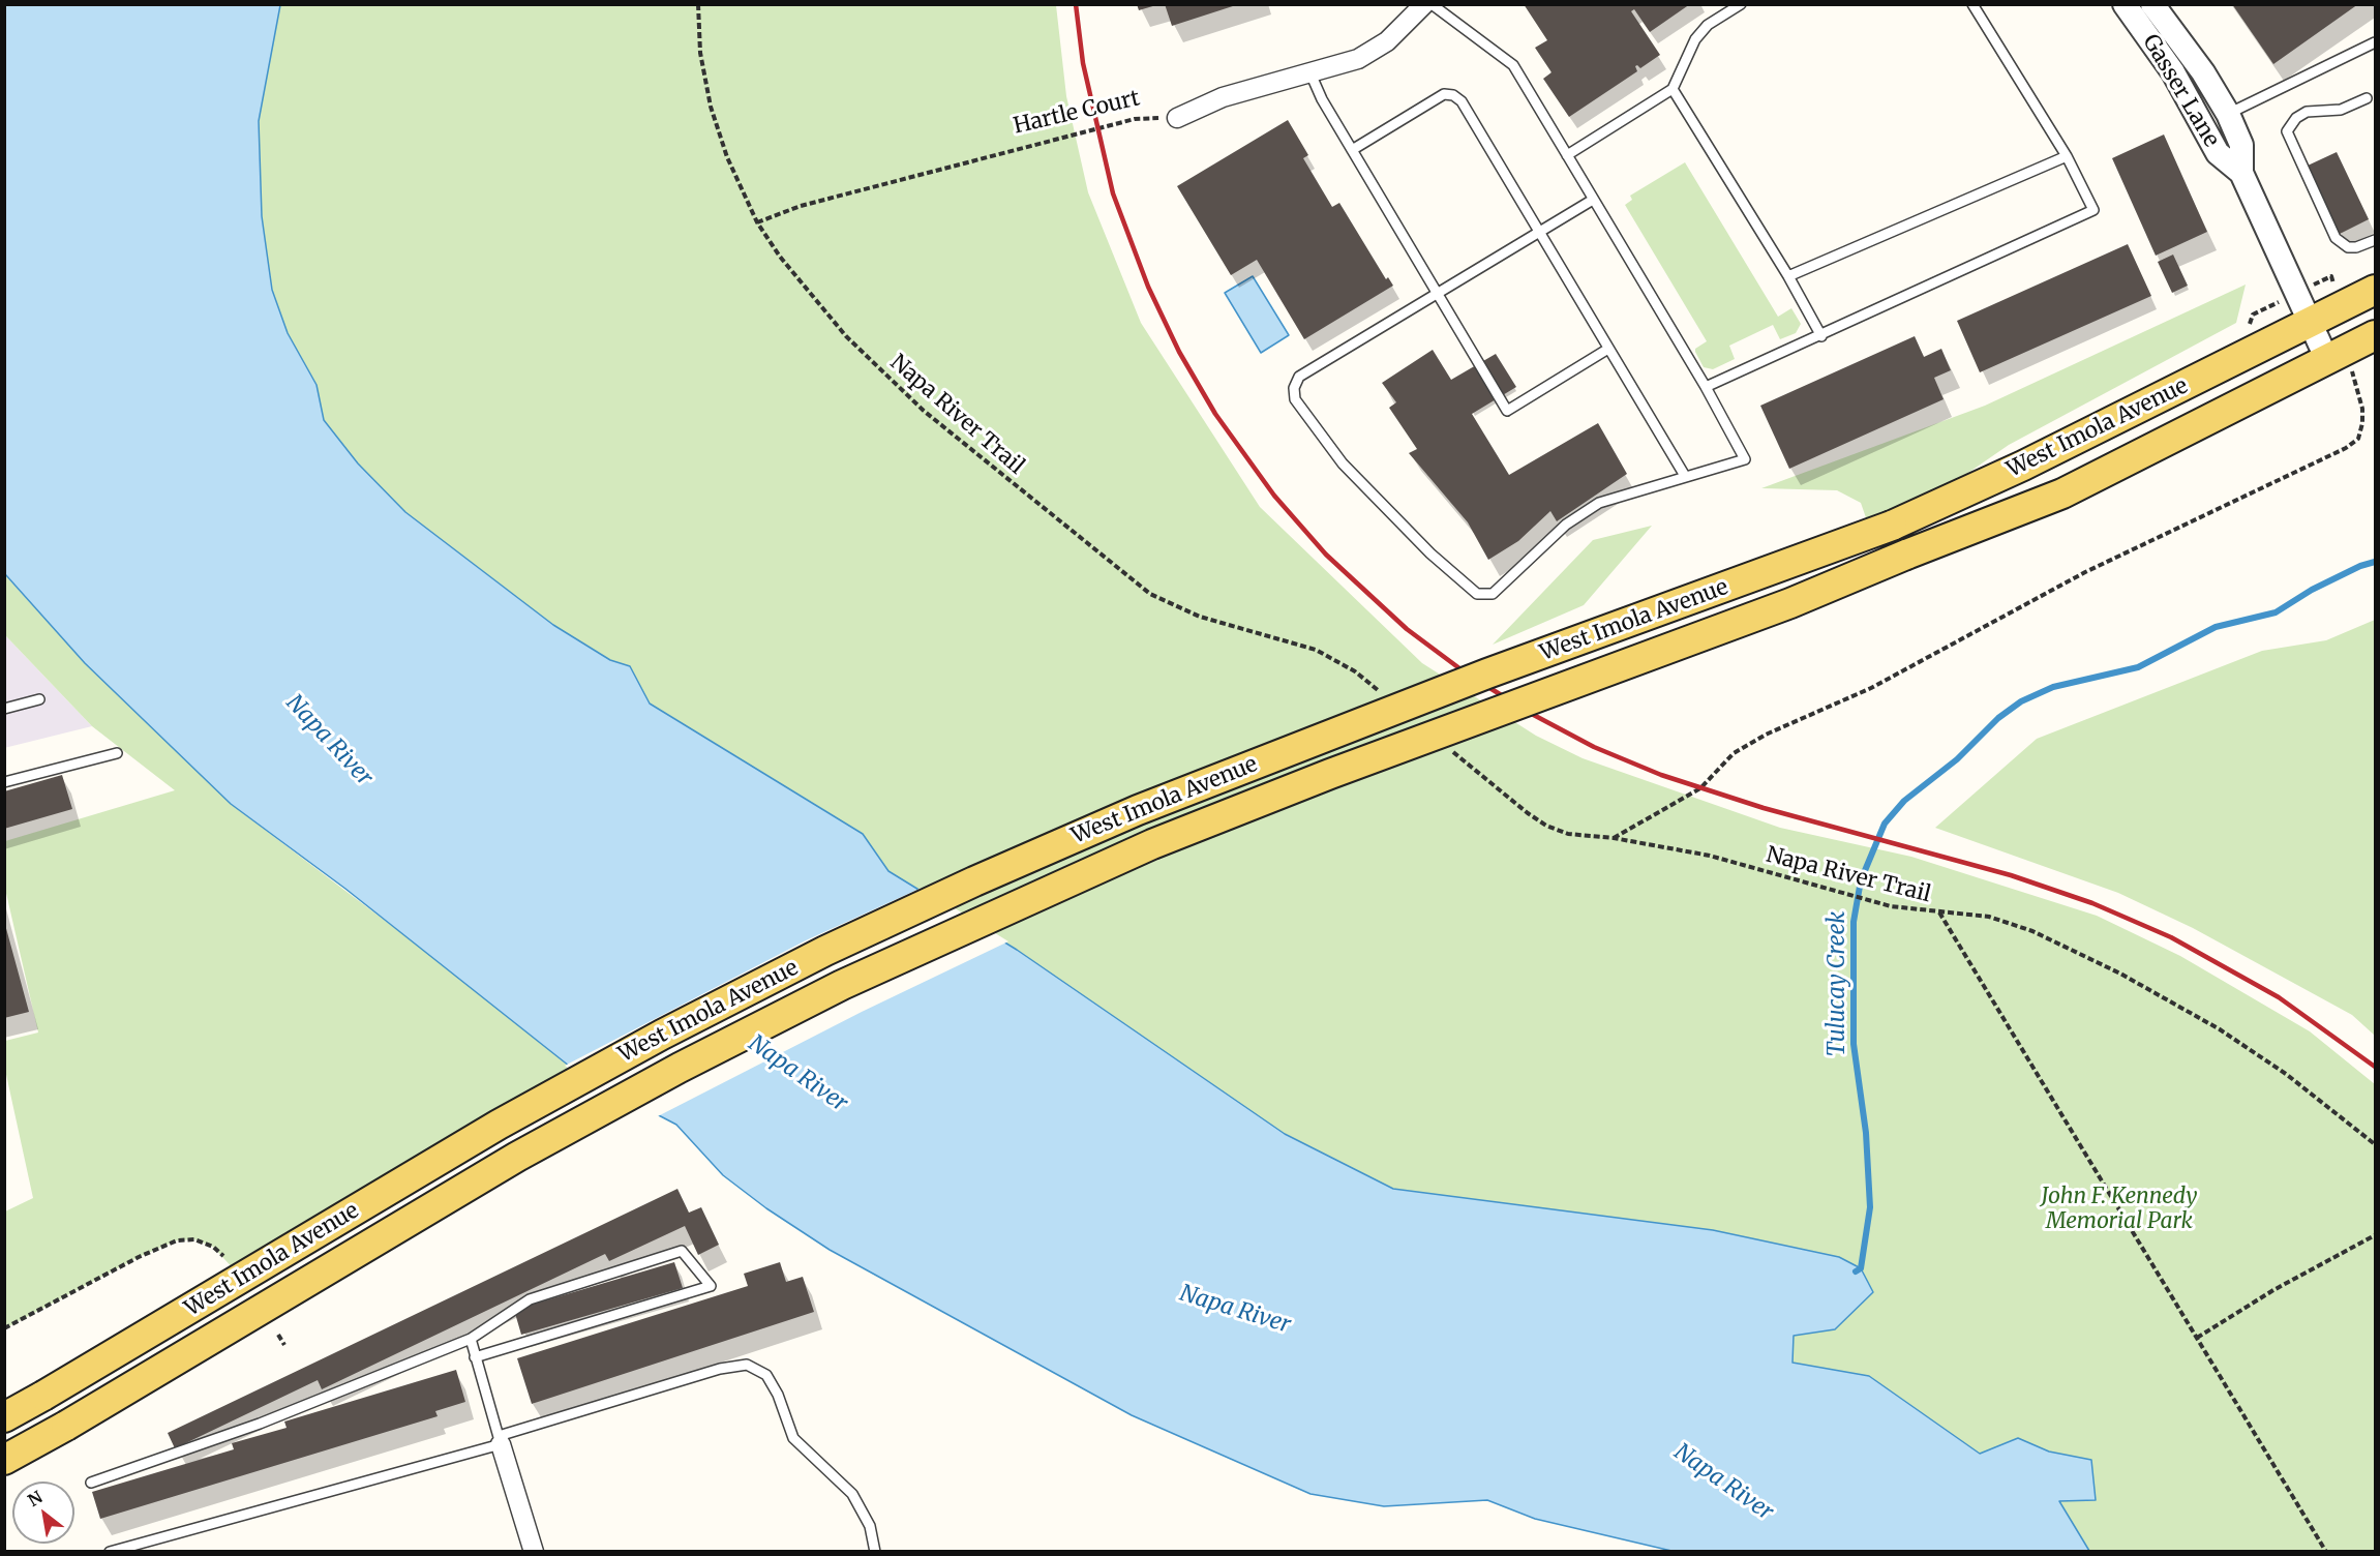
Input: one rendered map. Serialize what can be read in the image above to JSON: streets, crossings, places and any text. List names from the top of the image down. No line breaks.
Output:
{"streets":{"main road":["West Imola Avenue"],"street":["Gasser Lane"],"path":["Hartle Court","Napa River Trail"]},"crossings":[["Gasser Lane","West Imola Avenue"],["Hartle Court","Napa River Trail"]],"water":["Napa River","Tulucay Creek"],"parks":["John F. Kennedy Memorial Park"],"north":"top left"}
